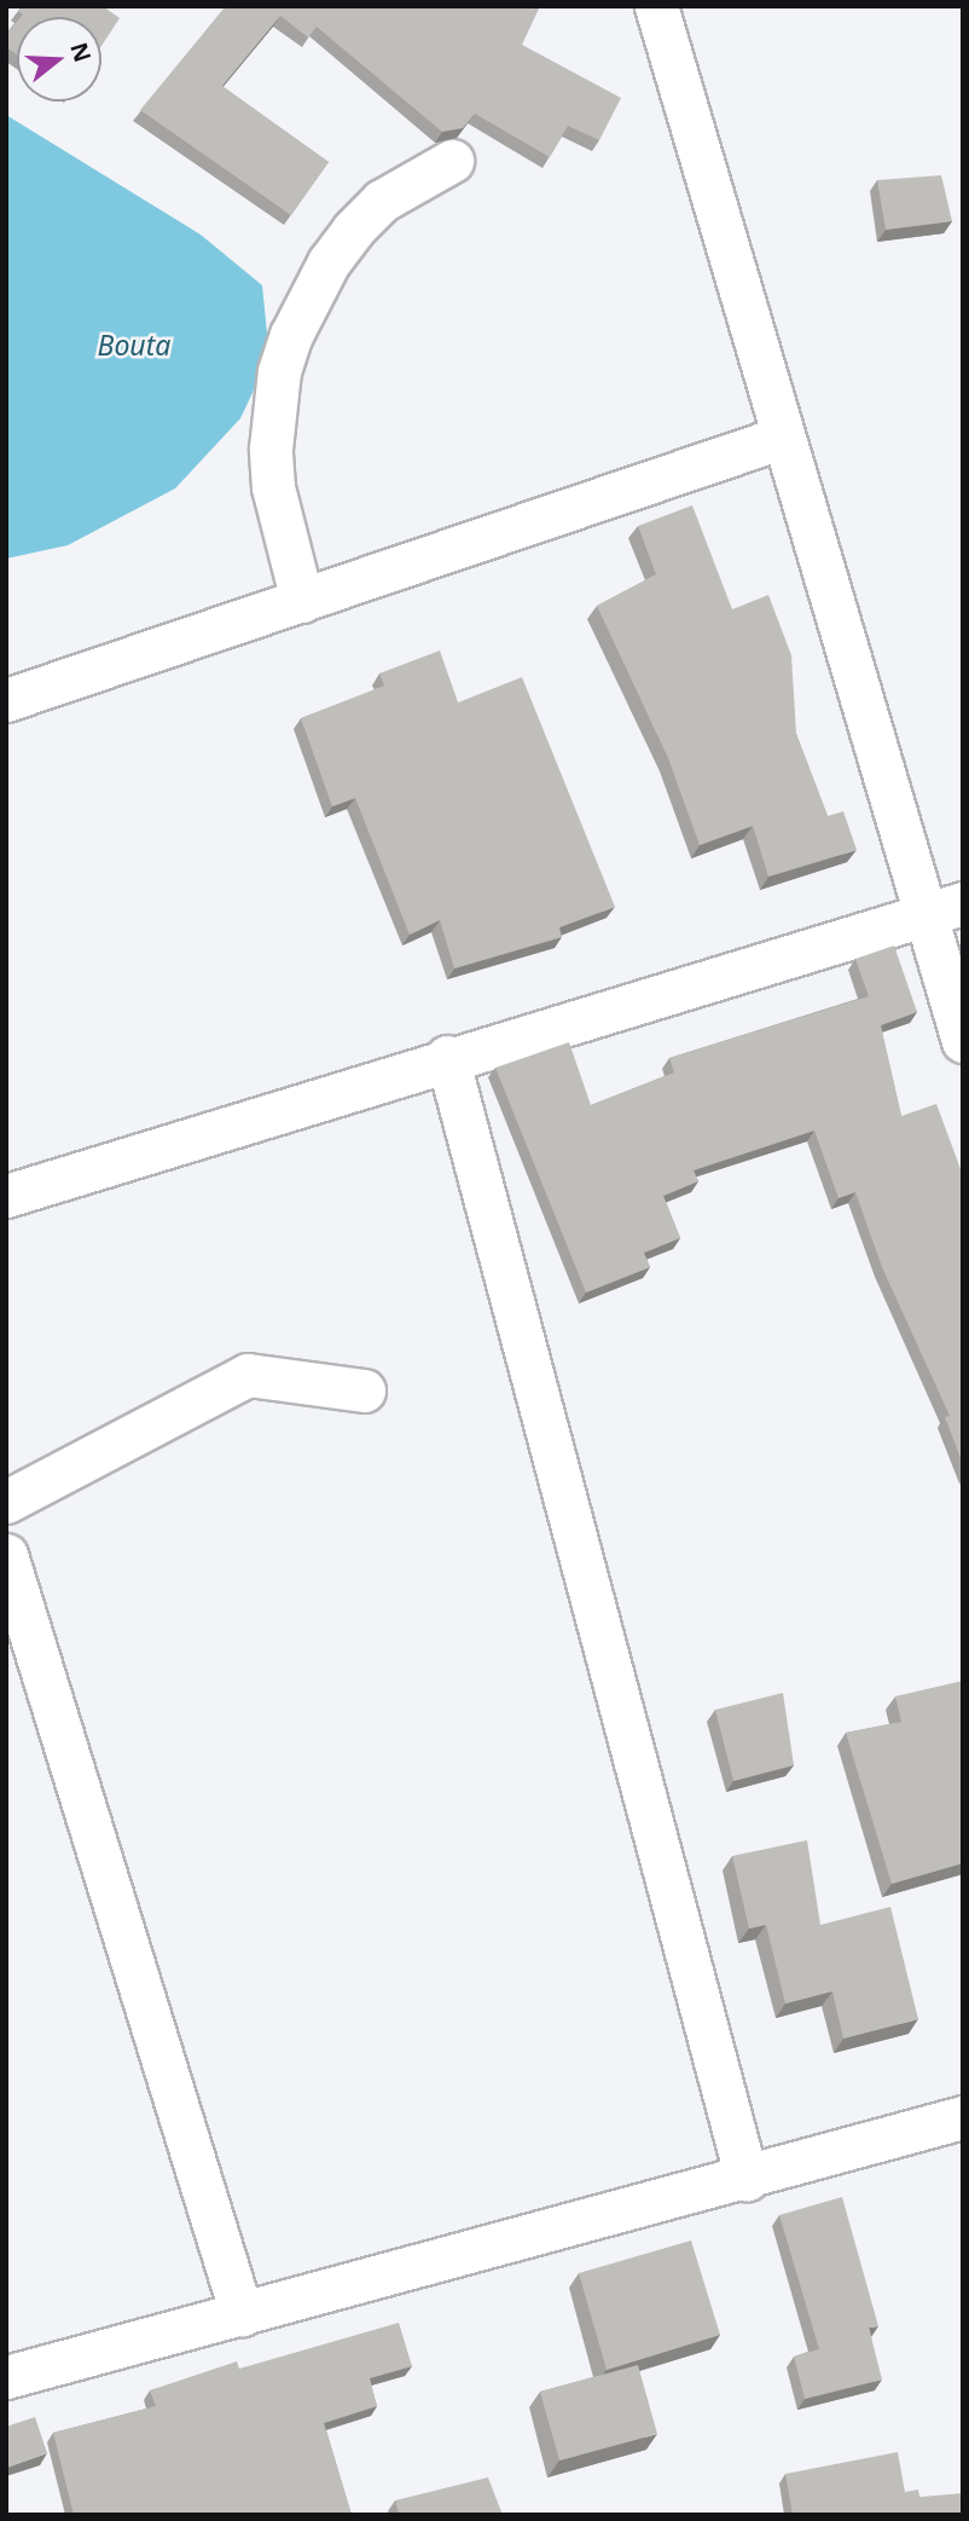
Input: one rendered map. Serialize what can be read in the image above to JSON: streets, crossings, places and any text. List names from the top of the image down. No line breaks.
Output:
{"water":["Bouta"],"north":"right"}
